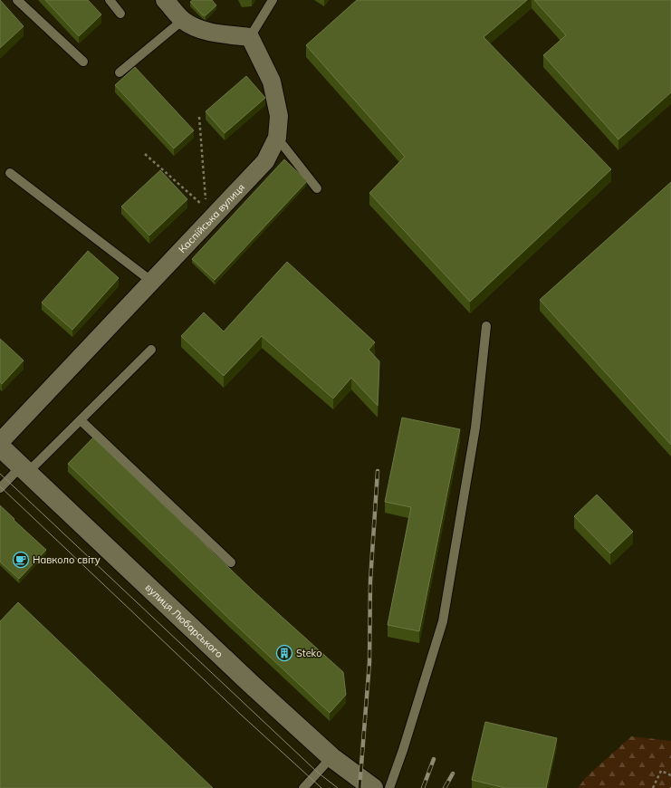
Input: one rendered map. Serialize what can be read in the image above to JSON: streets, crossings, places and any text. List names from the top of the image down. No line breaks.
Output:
{"streets":{"main road":["вулиця Любарського"],"street":["Каспійська вулиця"]},"places":{"cafe":["Навколо світу"],"building":["Steko"]}}
